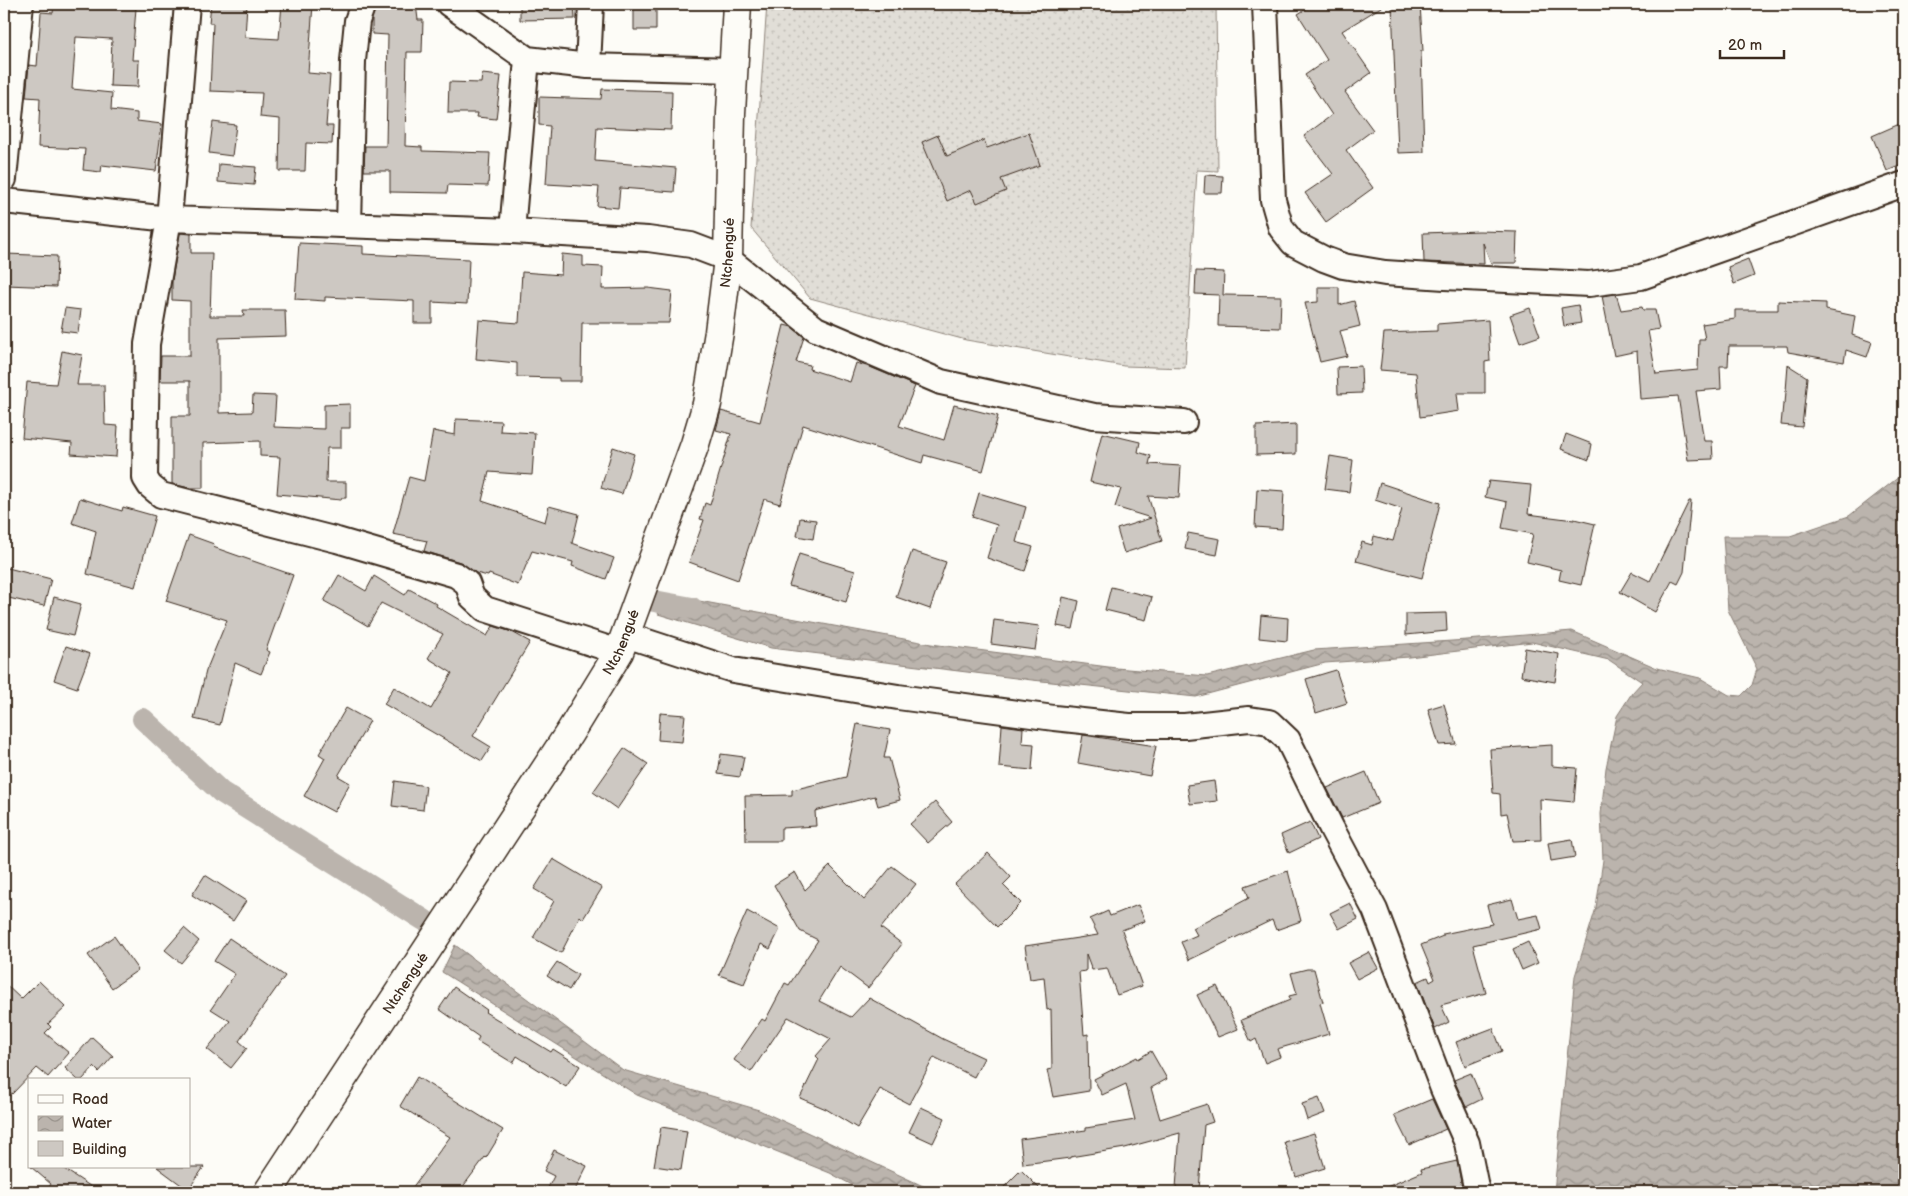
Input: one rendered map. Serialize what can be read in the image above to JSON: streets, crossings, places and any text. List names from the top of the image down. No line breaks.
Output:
{"streets":{"main road":["Ntchengué"]},"legend":["Road","Water","Building"],"scale_bar":"20 m"}
